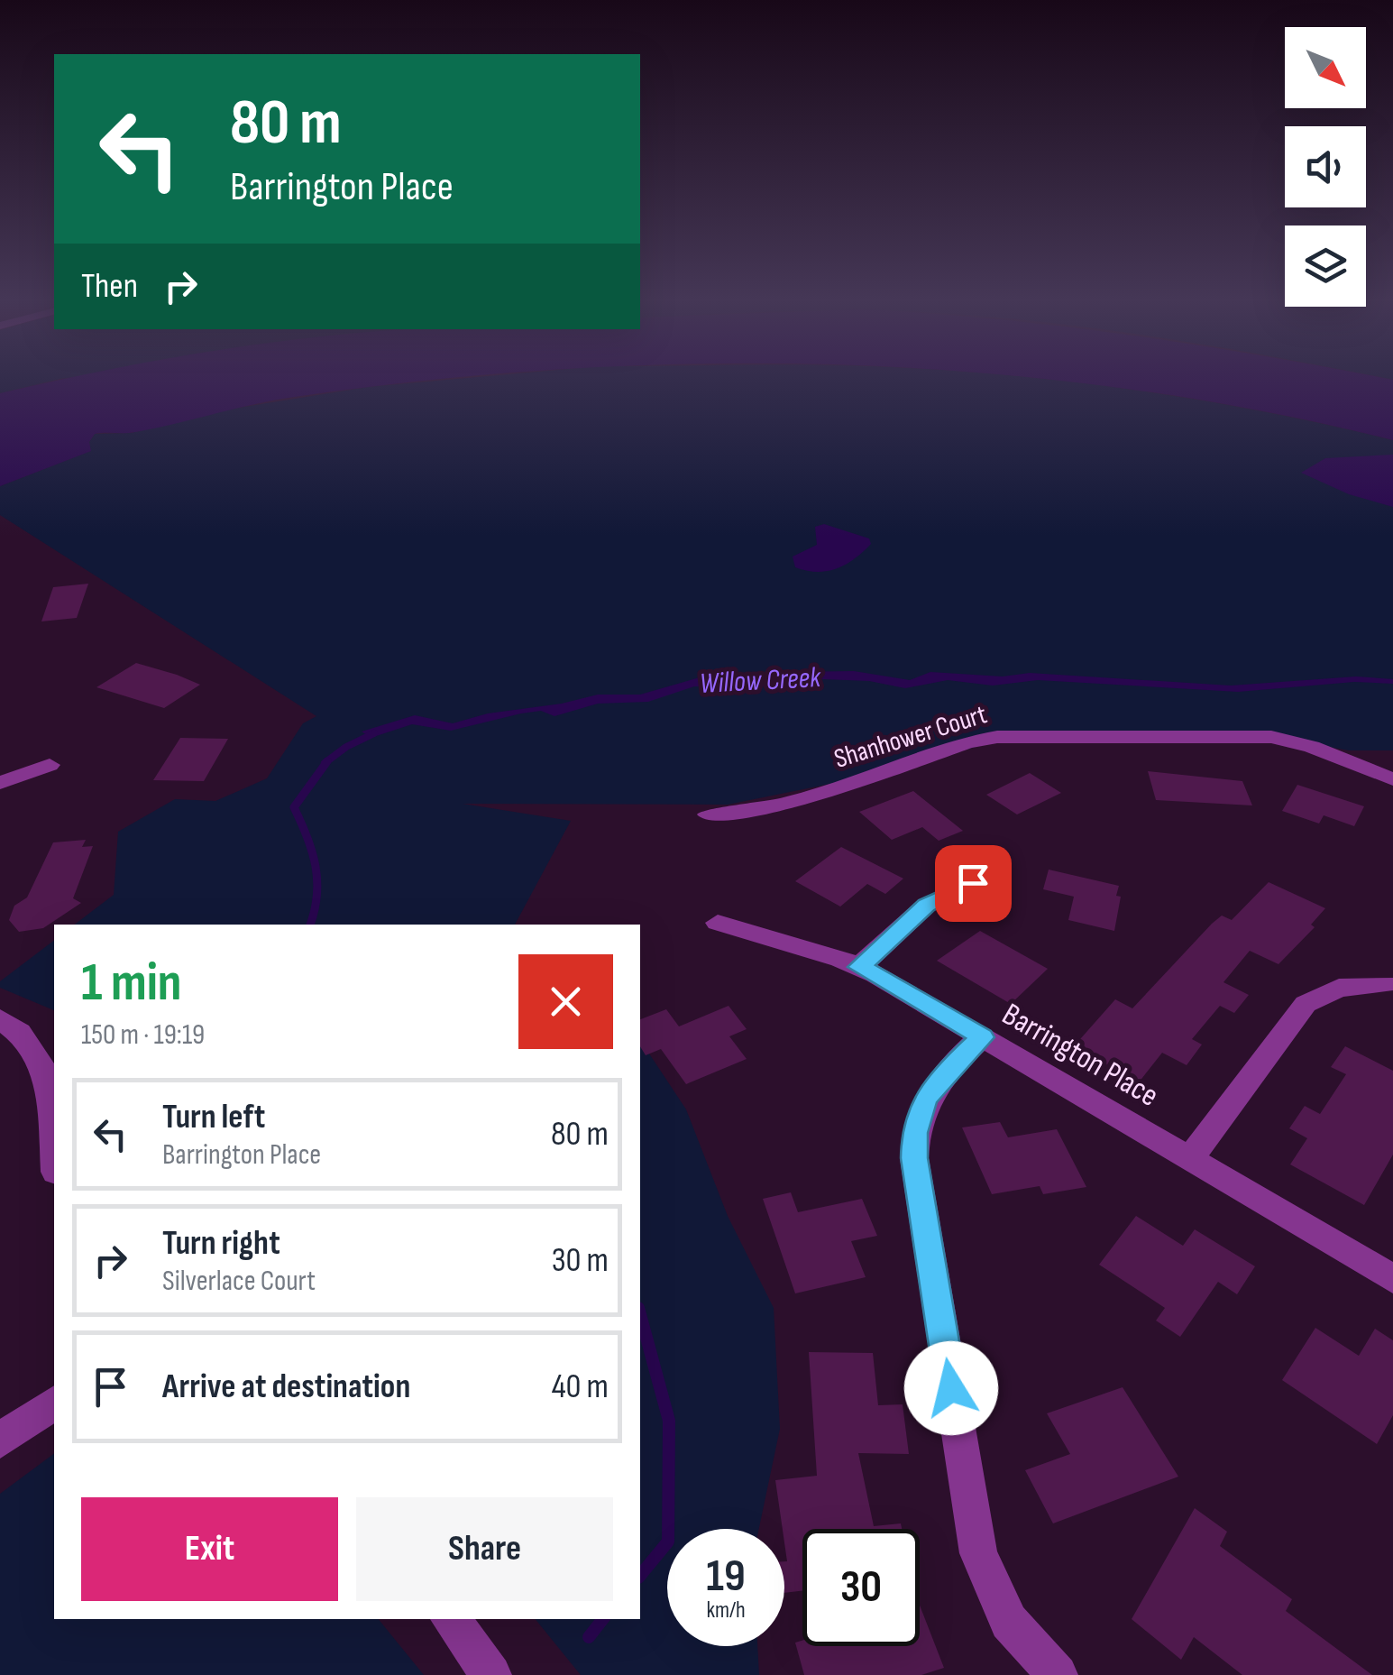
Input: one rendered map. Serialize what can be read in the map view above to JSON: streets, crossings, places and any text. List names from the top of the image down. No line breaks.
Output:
{"streets":{"street":["Shanhower Court","Barrington Place"]},"water":["Willow Creek"],"north":"bottom right","page":{"turn":["80 m","Barrington Place"],"then":"Then","heading":["1 min","150 m · 19:19"],"list":[{"name":"Turn left","note":"Barrington Place","value":"80 m"},{"name":"Turn right","note":"Silverlace Court","value":"30 m"},{"name":"Arrive at destination","value":"40 m"}],"buttons":["Exit","Share"],"speed":"19 km/h","limit":"30"}}
